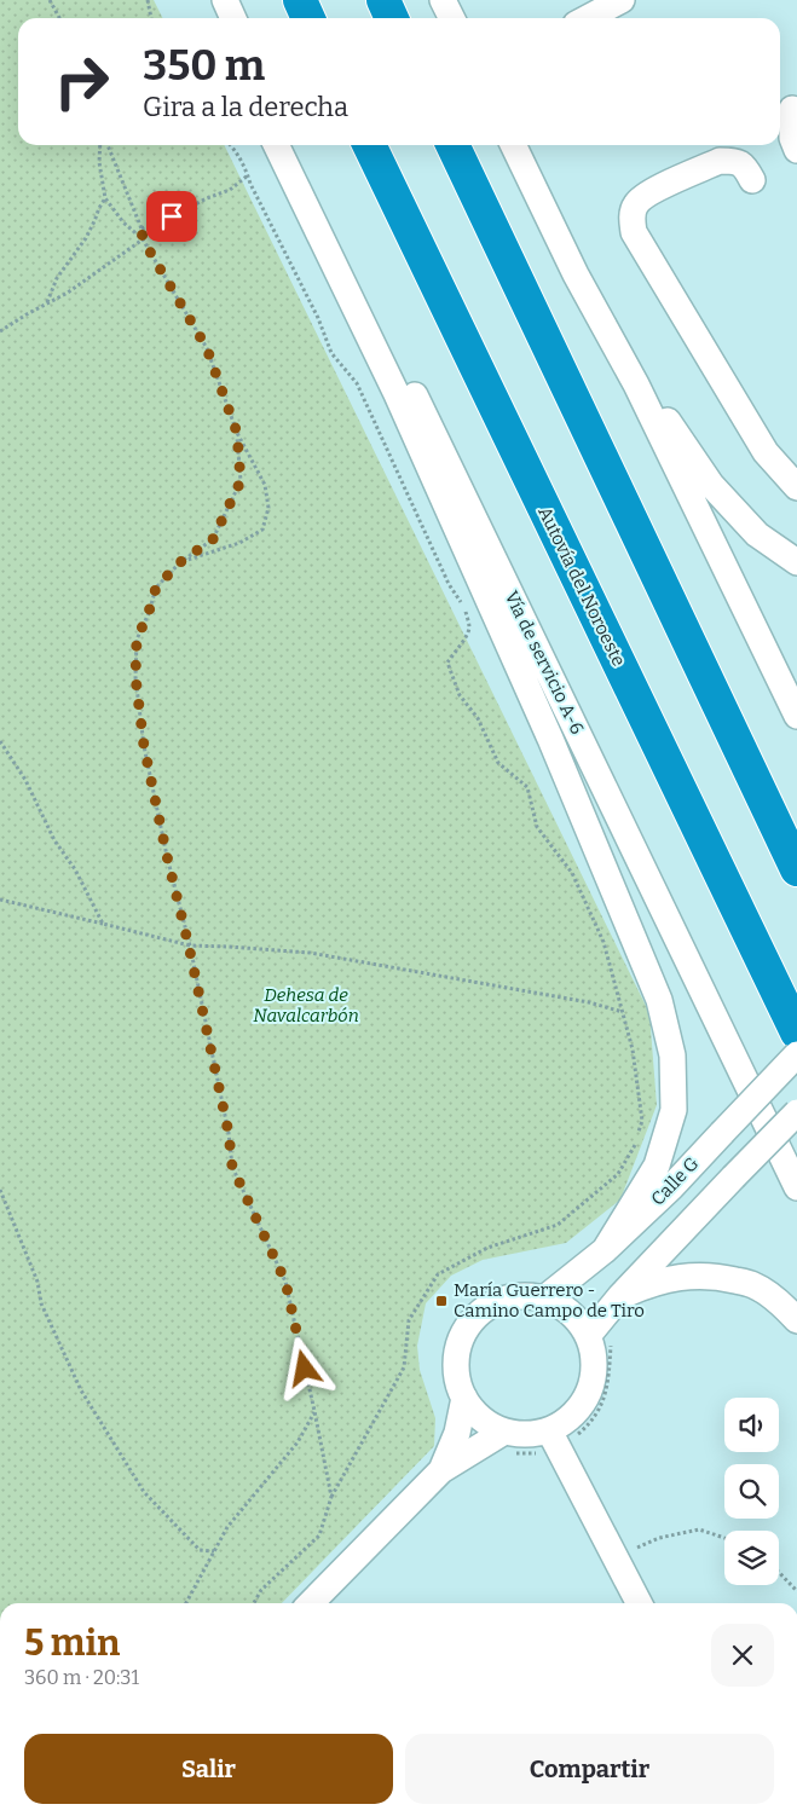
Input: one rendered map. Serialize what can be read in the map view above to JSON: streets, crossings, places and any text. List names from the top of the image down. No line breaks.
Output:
{"streets":{"highway":["Autovía del Noroeste"],"street":["Vía de servicio A-6","Calle G"]},"parks":["Dehesa de Navalcarbón"],"places":{"transit":["María Guerrero - Camino Campo de Tiro"]},"page":{"turn":["350 m","Gira a la derecha"],"heading":["5 min","360 m · 20:31"],"buttons":["Salir","Compartir"]}}
